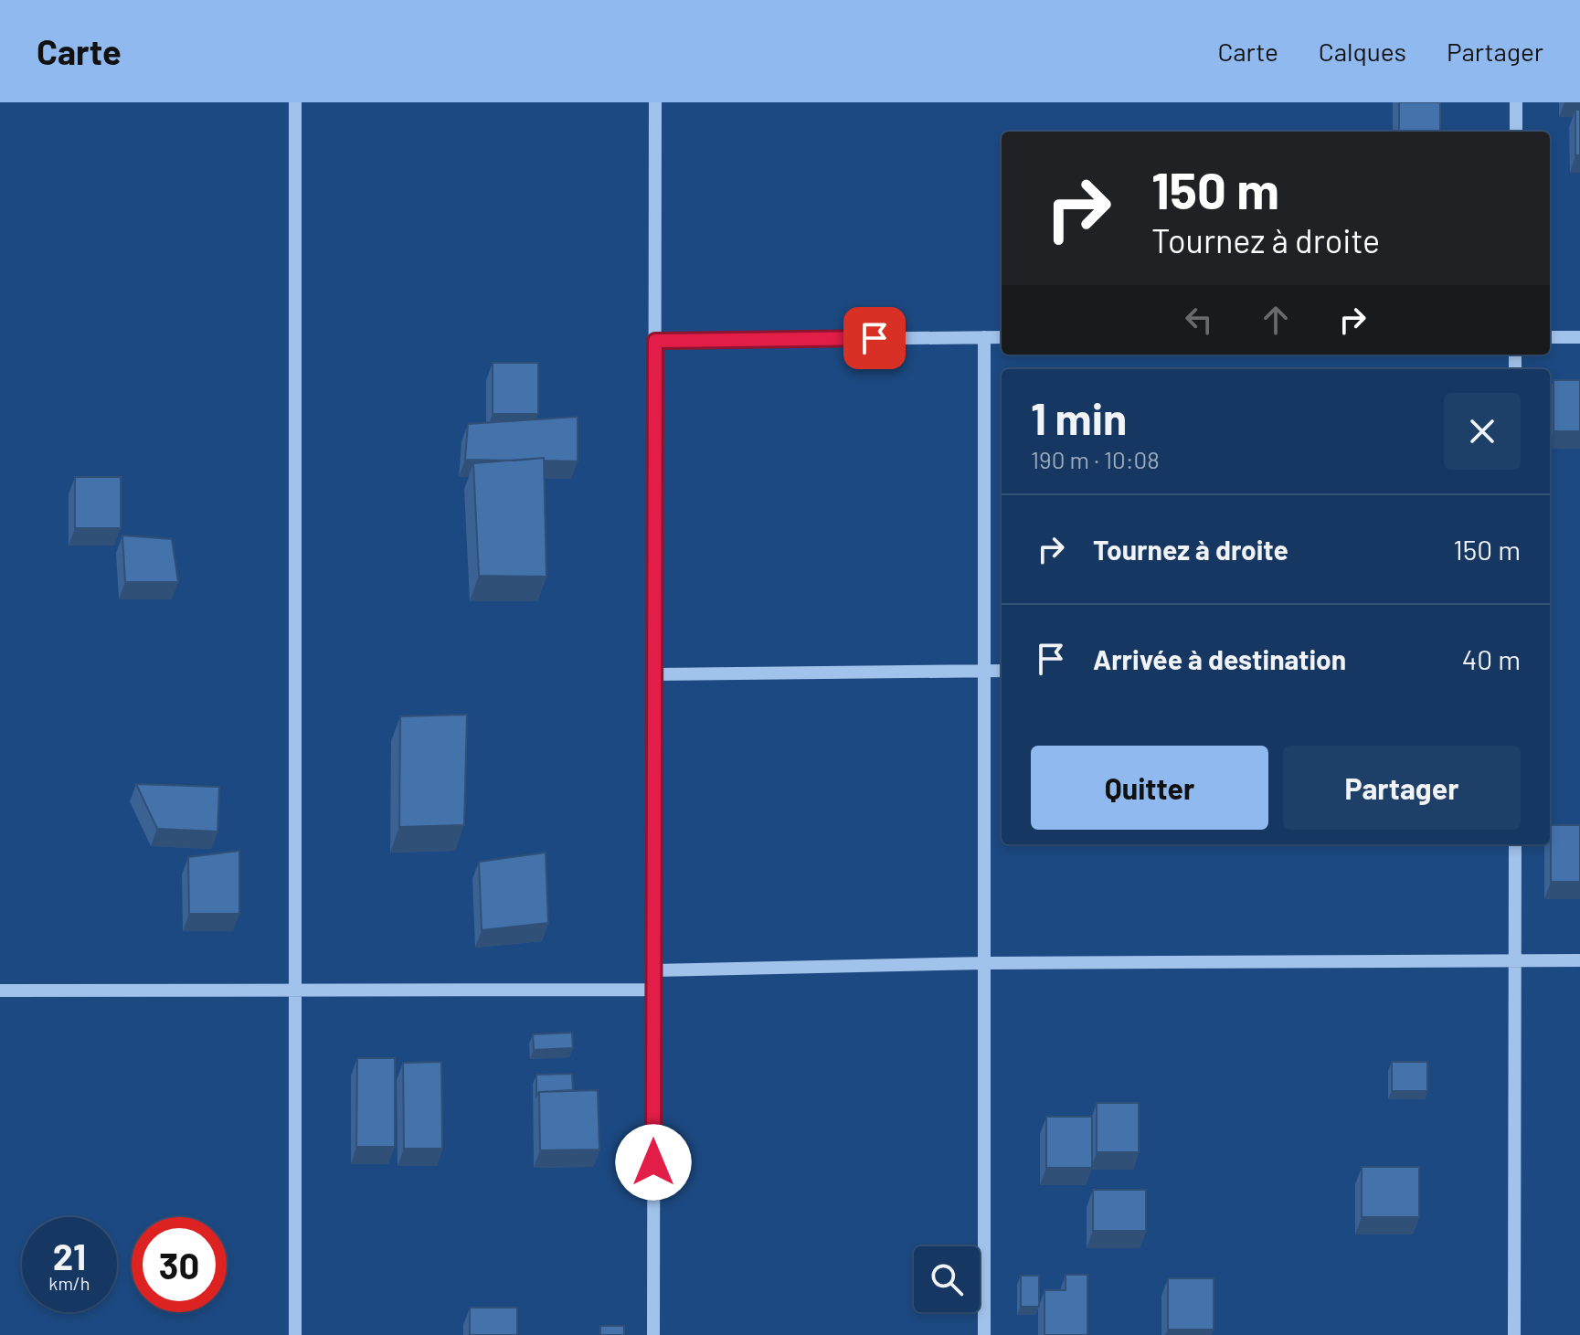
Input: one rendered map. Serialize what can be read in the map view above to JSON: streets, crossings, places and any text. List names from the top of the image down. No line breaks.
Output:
{"page":{"header":"Carte","nav":["Carte","Calques","Partager"],"turn":["150 m","Tournez à droite"],"heading":["1 min","190 m · 10:08"],"list":[{"name":"Tournez à droite","value":"150 m"},{"name":"Arrivée à destination","value":"40 m"}],"buttons":["Quitter","Partager"],"speed":"21 km/h","limit":"30"}}
